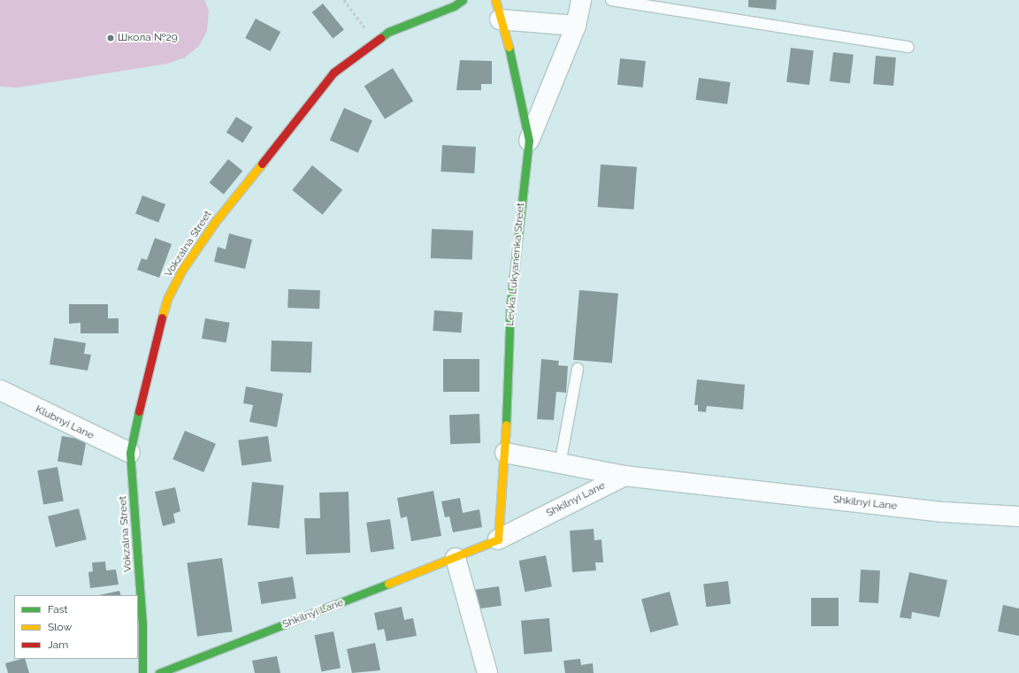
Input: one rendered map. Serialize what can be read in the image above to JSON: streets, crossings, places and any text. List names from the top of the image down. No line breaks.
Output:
{"streets":{"street":["Vokzalna Street","Levka Lukyanenka Street","Klubnyi Lane","Shkilnyi Lane"]},"crossings":[["Vokzalna Street","Klubnyi Lane"],["Levka Lukyanenka Street","Shkilnyi Lane"]],"places":["Школа №29"],"legend":["Fast","Slow","Jam"]}
